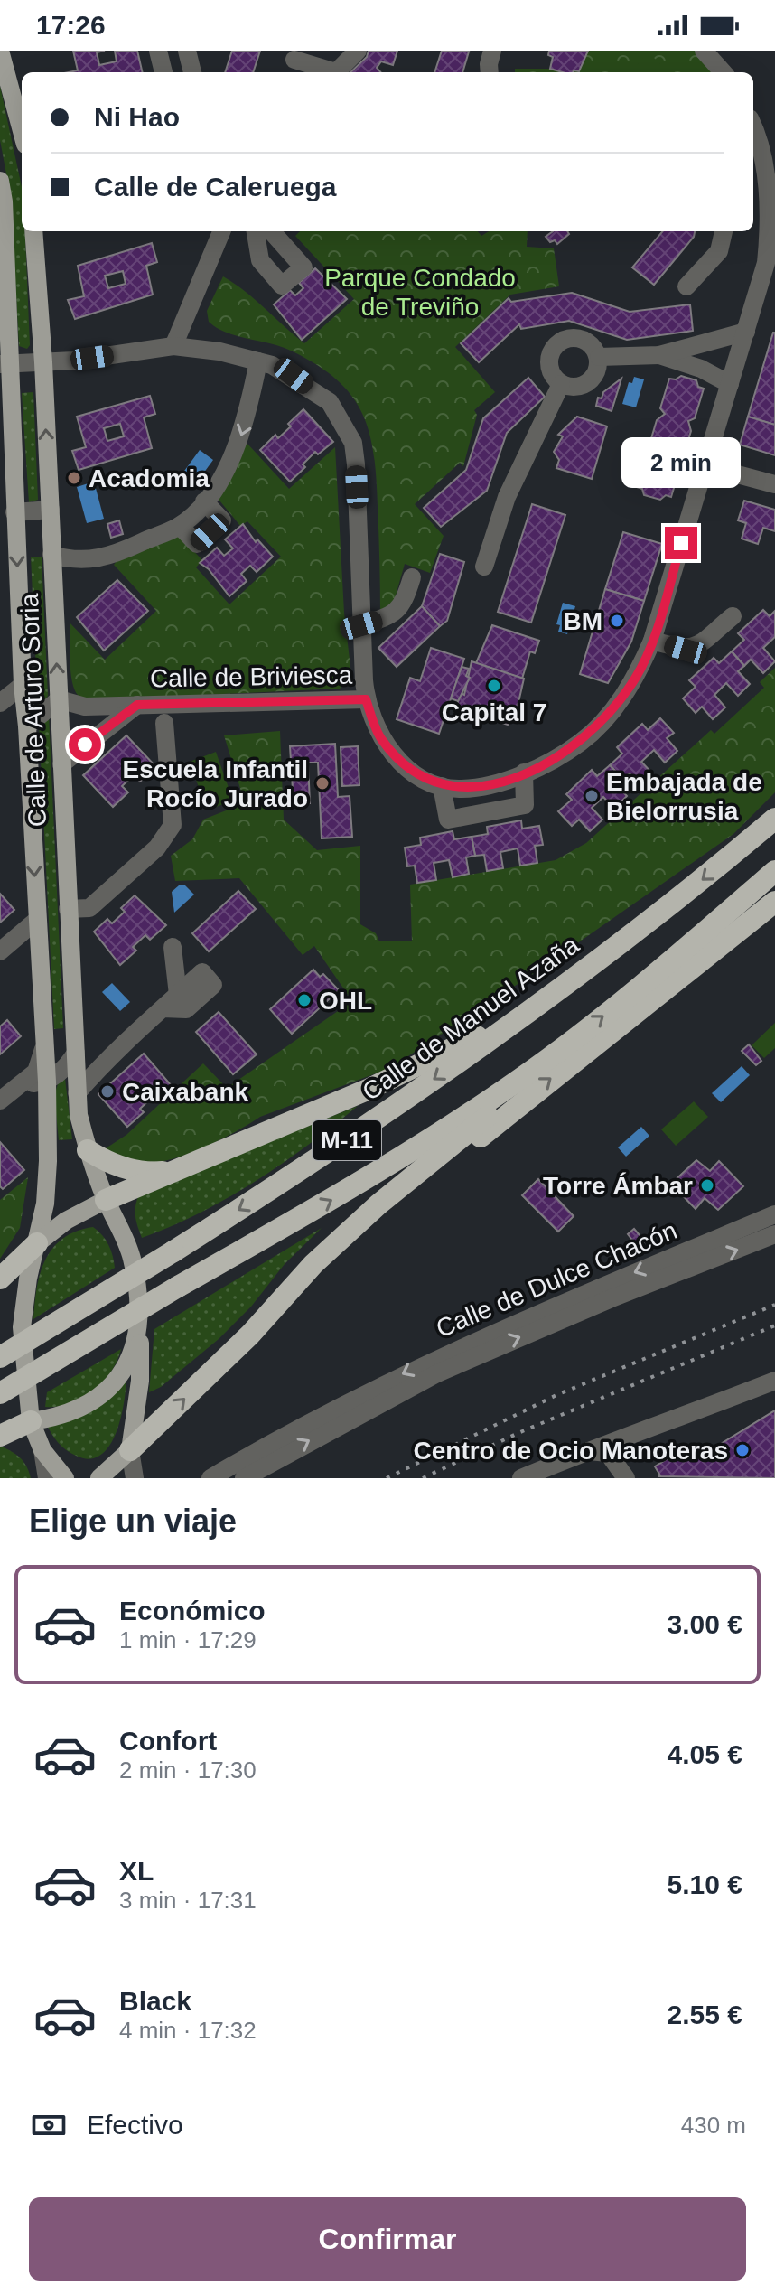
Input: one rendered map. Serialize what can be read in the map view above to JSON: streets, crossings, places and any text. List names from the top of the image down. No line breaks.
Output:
{"streets":{"highway":["Calle de Manuel Azaña","M-11"],"main road":["Calle de Arturo Soria"],"street":["Calle de Briviesca","Calle de Dulce Chacón"]},"crossings":[["Calle de Briviesca","Calle de Arturo Soria"]],"parks":["Parque Condado de Treviño"],"places":["Acadomia","BM","Capital 7","Escuela Infantil Rocío Jurado","Embajada de Bielorrusia","OHL","Caixabank","Torre Ámbar","Centro de Ocio Manoteras"],"page":{"status":"17:26","banner":["Ni Hao","Calle de Caleruega"],"bubble":"2 min","heading":"Elige un viaje","list":[{"name":"Económico","note":"1 min · 17:29","value":"3.00 €"},{"name":"Confort","note":"2 min · 17:30","value":"4.05 €"},{"name":"XL","note":"3 min · 17:31","value":"5.10 €"},{"name":"Black","note":"4 min · 17:32","value":"2.55 €"}],"pay":["Efectivo","430 m"],"buttons":"Confirmar"}}
